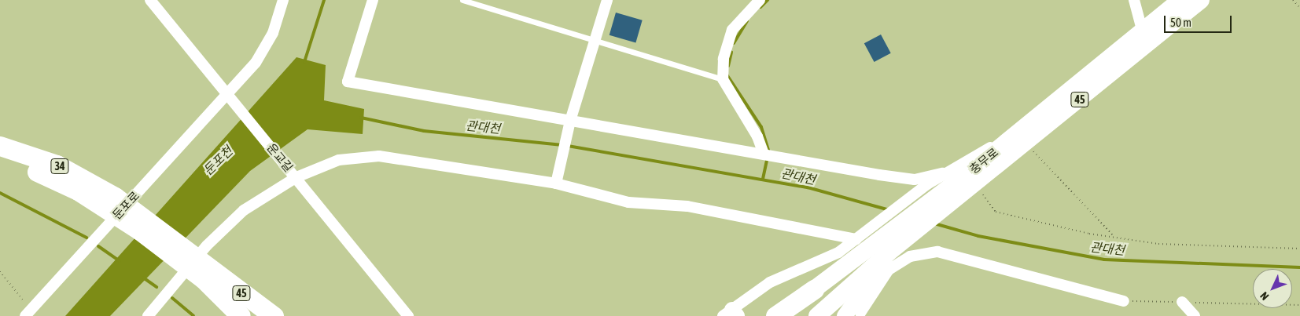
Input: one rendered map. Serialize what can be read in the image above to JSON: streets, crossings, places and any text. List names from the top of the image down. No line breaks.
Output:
{"streets":{"highway":["45","34"],"main road":["충무로"],"street":["운교길","둔포로"]},"crossings":[["45","충무로"],["45","34"],["운교길","둔포로"]],"water":["관대천","둔포천"],"scale_bar":"50 m","north":"bottom left"}
